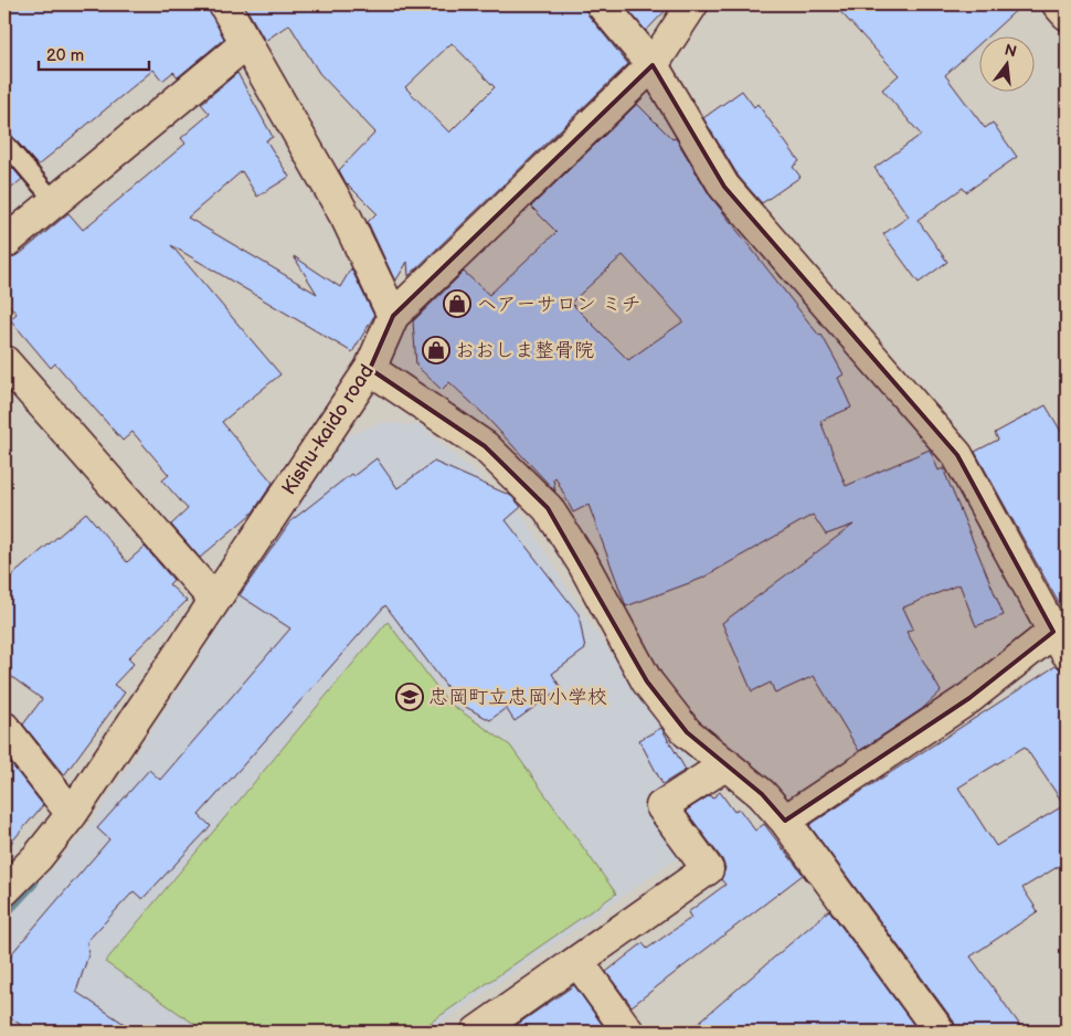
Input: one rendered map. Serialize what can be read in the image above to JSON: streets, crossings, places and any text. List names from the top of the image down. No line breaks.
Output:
{"streets":{"street":["Kishu-kaido road"]},"places":{"shop":["ヘアーサロン ミチ","おおしま整骨院"],"school or university":["忠岡町立忠岡小学校"]},"scale_bar":"20 m","north":"top"}
